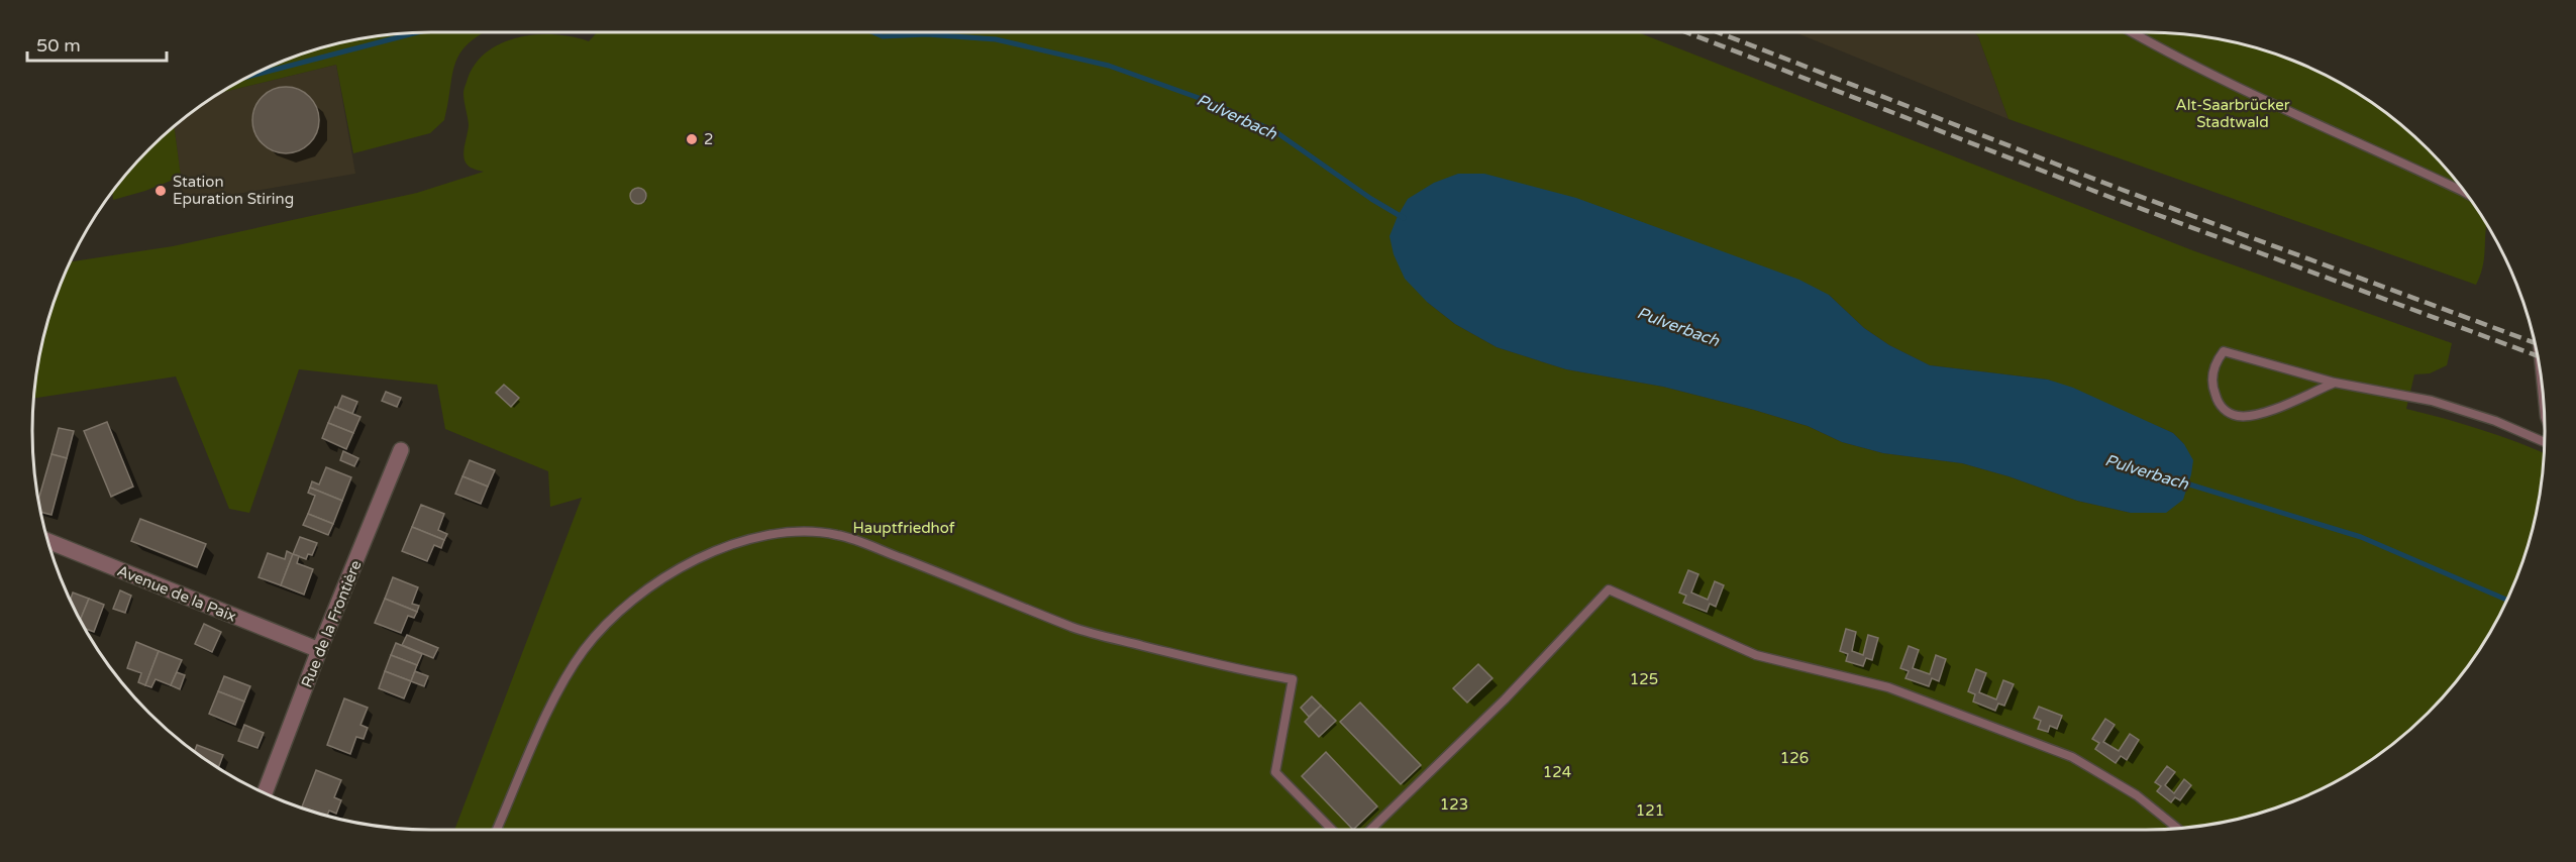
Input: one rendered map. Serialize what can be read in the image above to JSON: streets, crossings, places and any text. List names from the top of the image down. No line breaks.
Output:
{"streets":{"street":["Avenue de la Paix","Rue de la Frontière"]},"crossings":[["Avenue de la Paix","Rue de la Frontière"]],"water":["Pulverbach"],"parks":["Alt-Saarbrücker Stadtwald","Hauptfriedhof","125","126","124","123","121"],"places":["2","Station Epuration Stiring"],"scale_bar":"50 m"}
